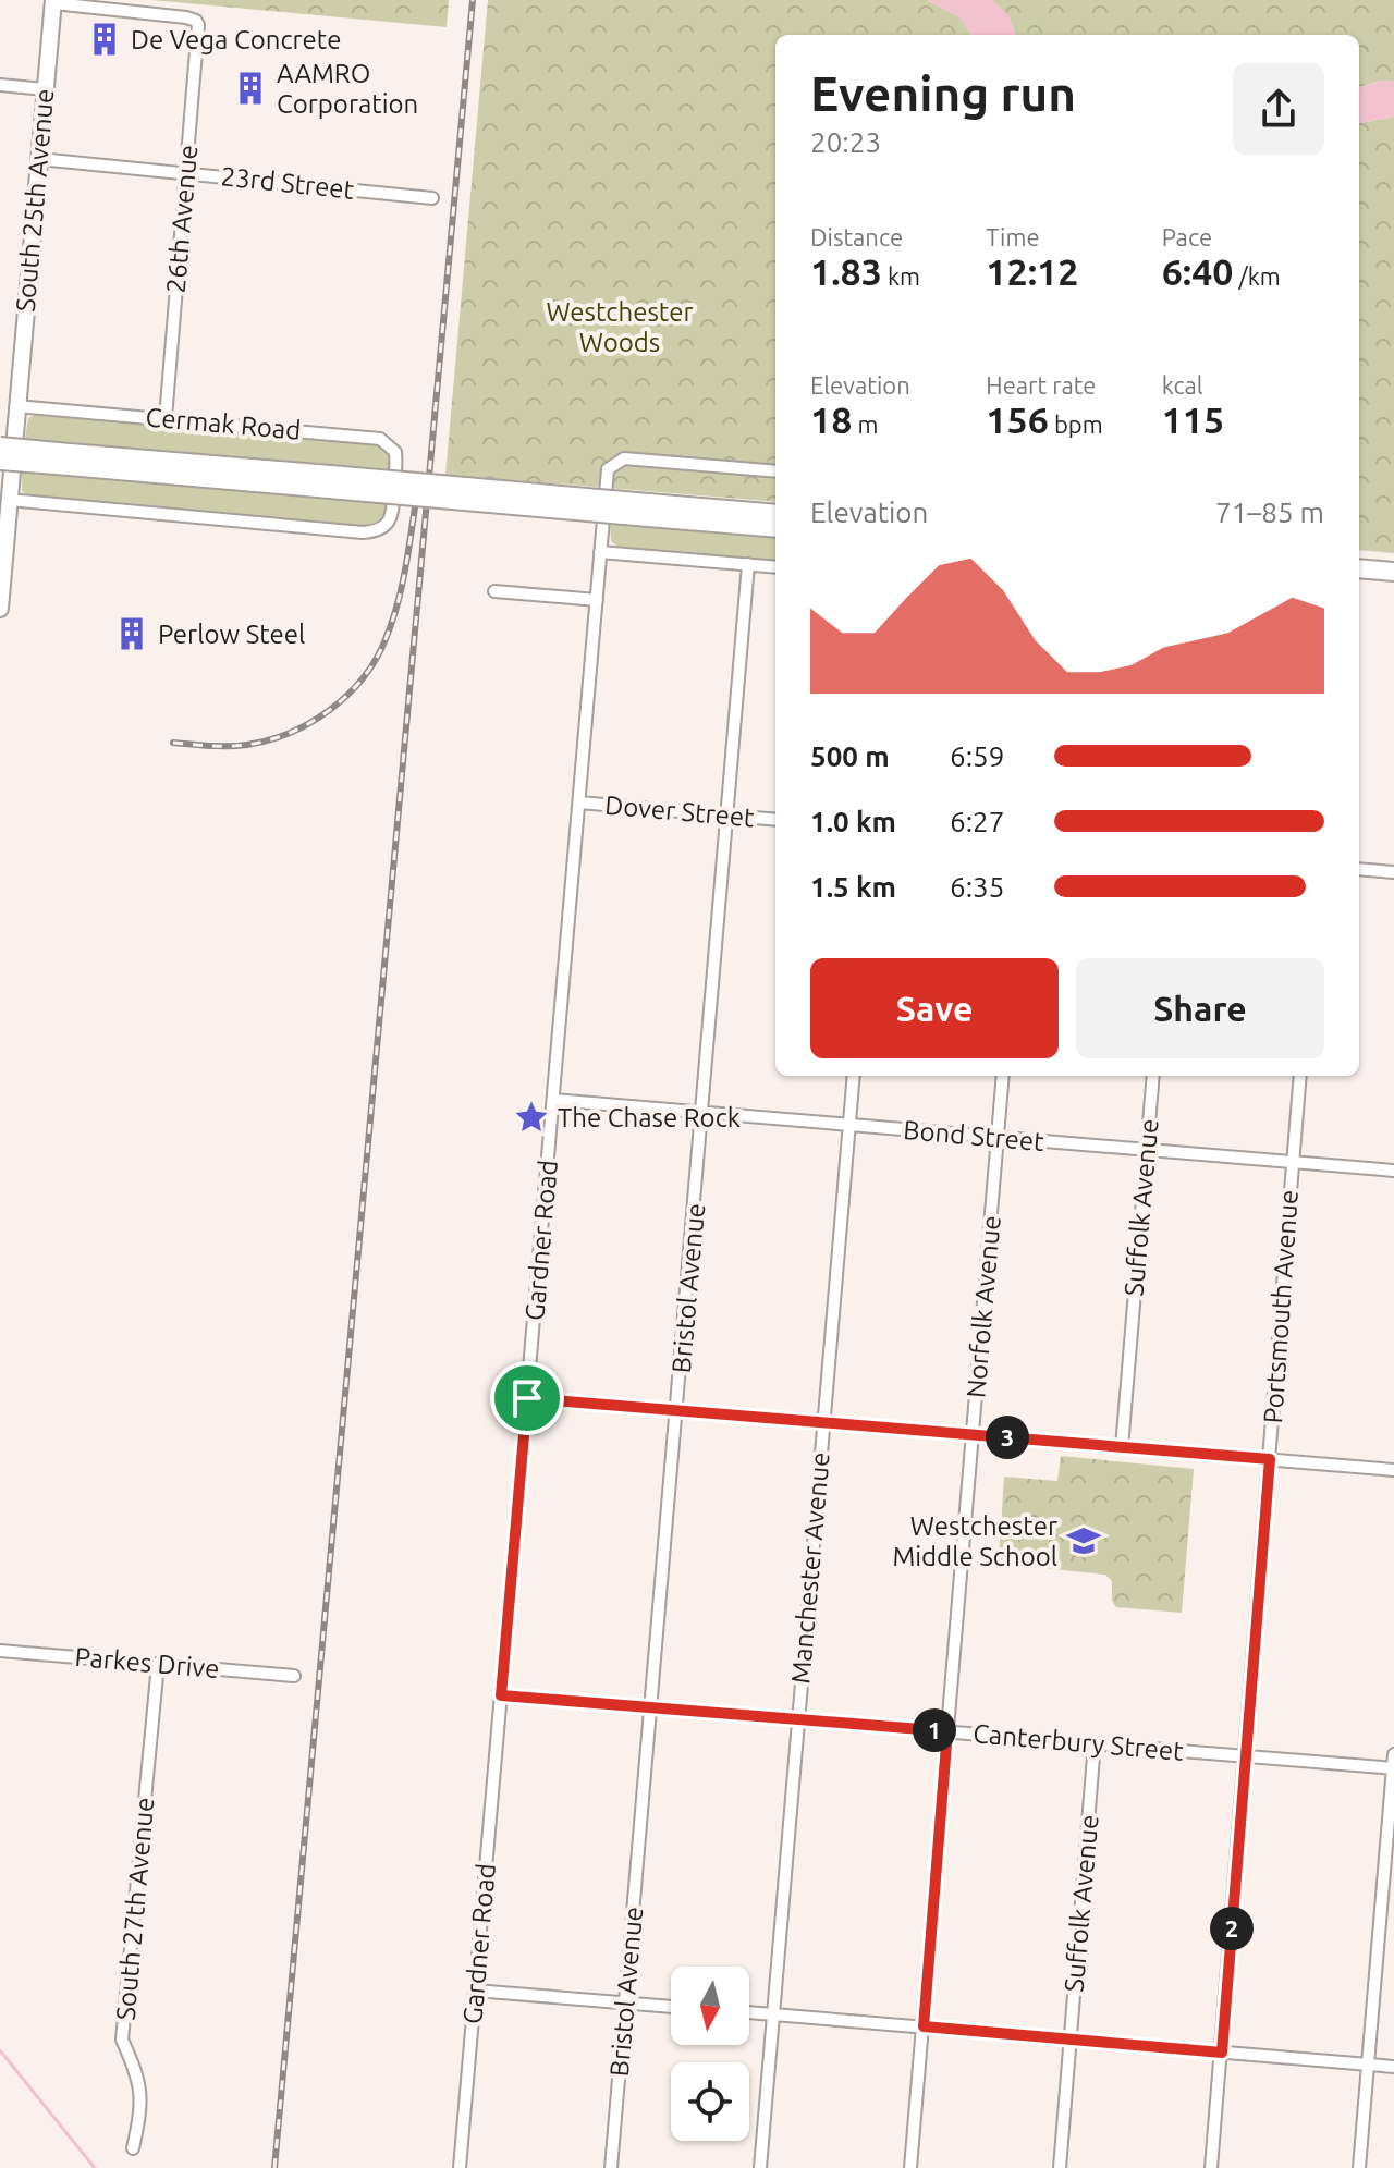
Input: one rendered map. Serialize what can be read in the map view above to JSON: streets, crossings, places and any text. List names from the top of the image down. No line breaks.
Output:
{"streets":{"street":["23rd Street","South 25th Avenue","26th Avenue","Cermak Road","Dover Street","Bond Street","Suffolk Avenue","Gardner Road","Bristol Avenue","Norfolk Avenue","Portsmouth Avenue","Manchester Avenue","Parkes Drive","Canterbury Street","South 27th Avenue"]},"crossings":[["23rd Street","South 25th Avenue"],["23rd Street","26th Avenue"],["South 25th Avenue","26th Avenue"],["South 25th Avenue","Cermak Road"],["26th Avenue","Cermak Road"],["Dover Street","Gardner Road"],["Dover Street","Bristol Avenue"],["Bond Street","Suffolk Avenue"],["Bond Street","Gardner Road"],["Bond Street","Bristol Avenue"],["Bond Street","Norfolk Avenue"],["Bond Street","Portsmouth Avenue"],["Bond Street","Manchester Avenue"],["Suffolk Avenue","Canterbury Street"],["Gardner Road","Canterbury Street"],["Bristol Avenue","Canterbury Street"],["Norfolk Avenue","Canterbury Street"],["Portsmouth Avenue","Canterbury Street"],["Manchester Avenue","Canterbury Street"],["Parkes Drive","South 27th Avenue"]],"parks":["Westchester Woods"],"places":{"building":["De Vega Concrete","AAMRO Corporation","Perlow Steel"],"place":["The Chase Rock"],"school or university":["Westchester Middle School"]},"north":"bottom","page":{"heading":["Evening run","20:23"],"stats":[["Distance","1.83 km"],["Time","12:12"],["Pace","6:40 /km"],["Elevation","18 m"],["Heart rate","156 bpm"],["kcal","115"]],"chart":["Elevation","71–85 m"],"list":[{"name":"500 m","note":"6:59"},{"name":"1.0 km","note":"6:27"},{"name":"1.5 km","note":"6:35"}],"buttons":["Save","Share"],"pins":["3","1","2"]}}
